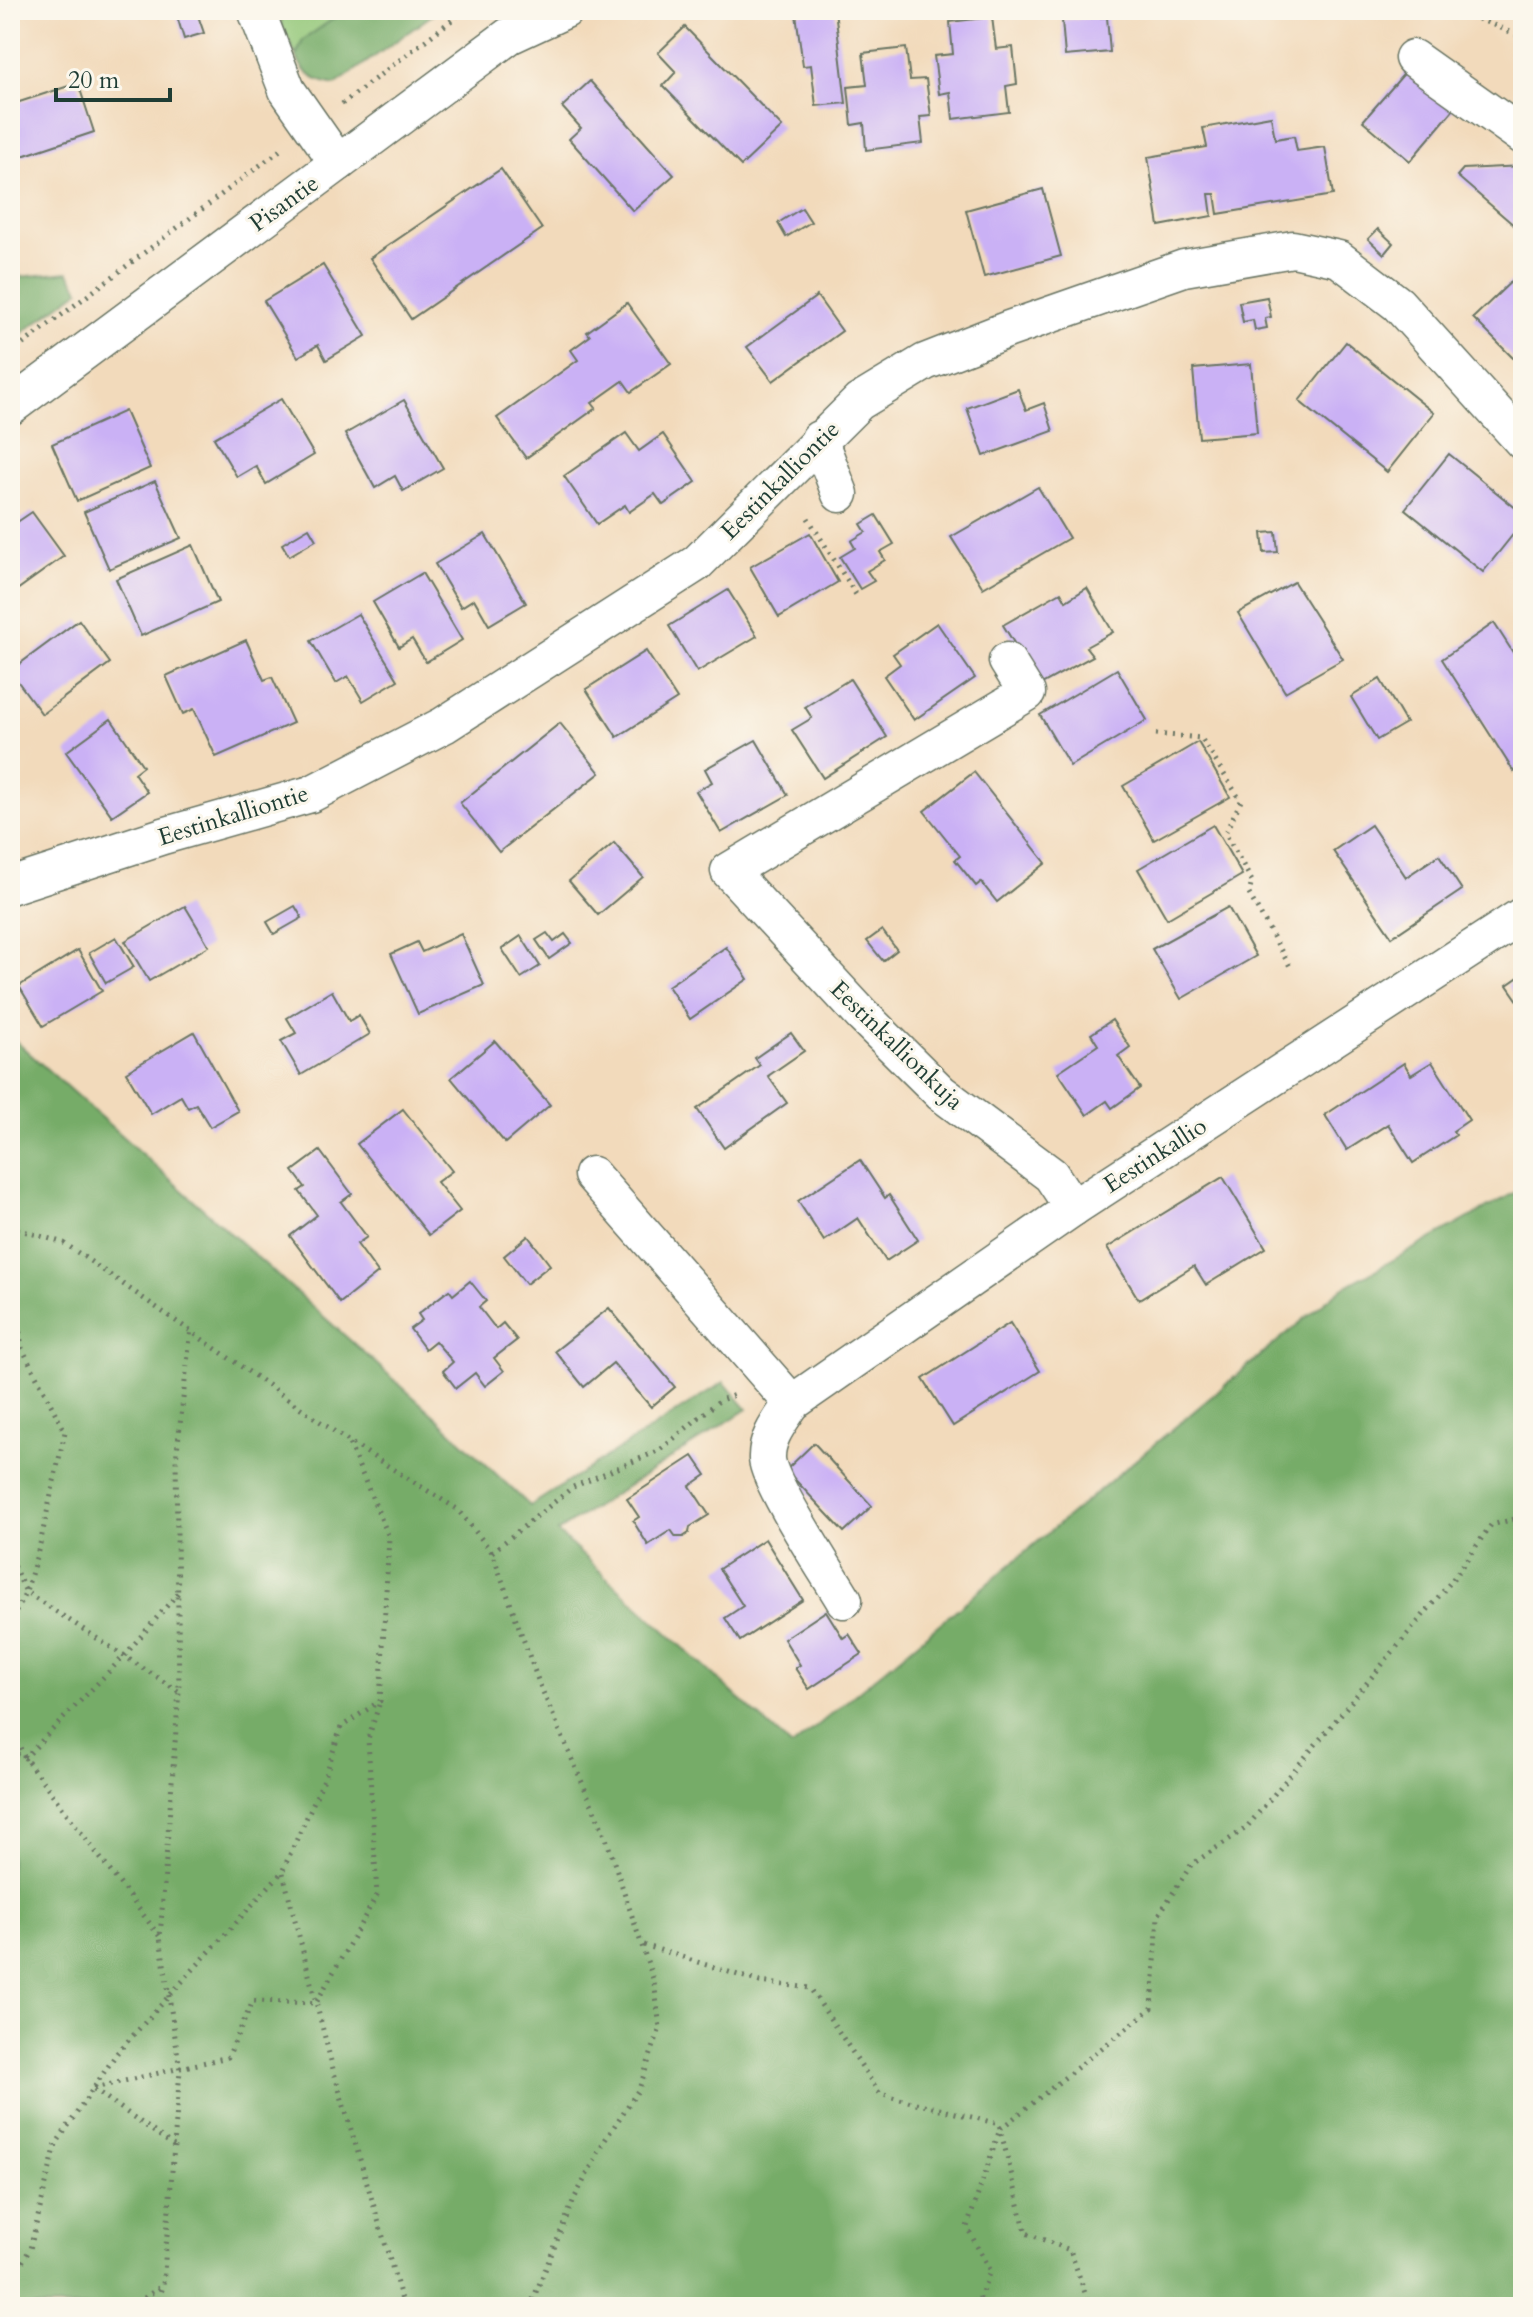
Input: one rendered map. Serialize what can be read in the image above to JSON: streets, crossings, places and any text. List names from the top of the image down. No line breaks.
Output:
{"streets":{"street":["Pisantie","Eestinkalliontie","Eestinkallionkuja","Eestinkallio"]},"crossings":[["Eestinkallionkuja","Eestinkallio"]],"scale_bar":"20 m"}
